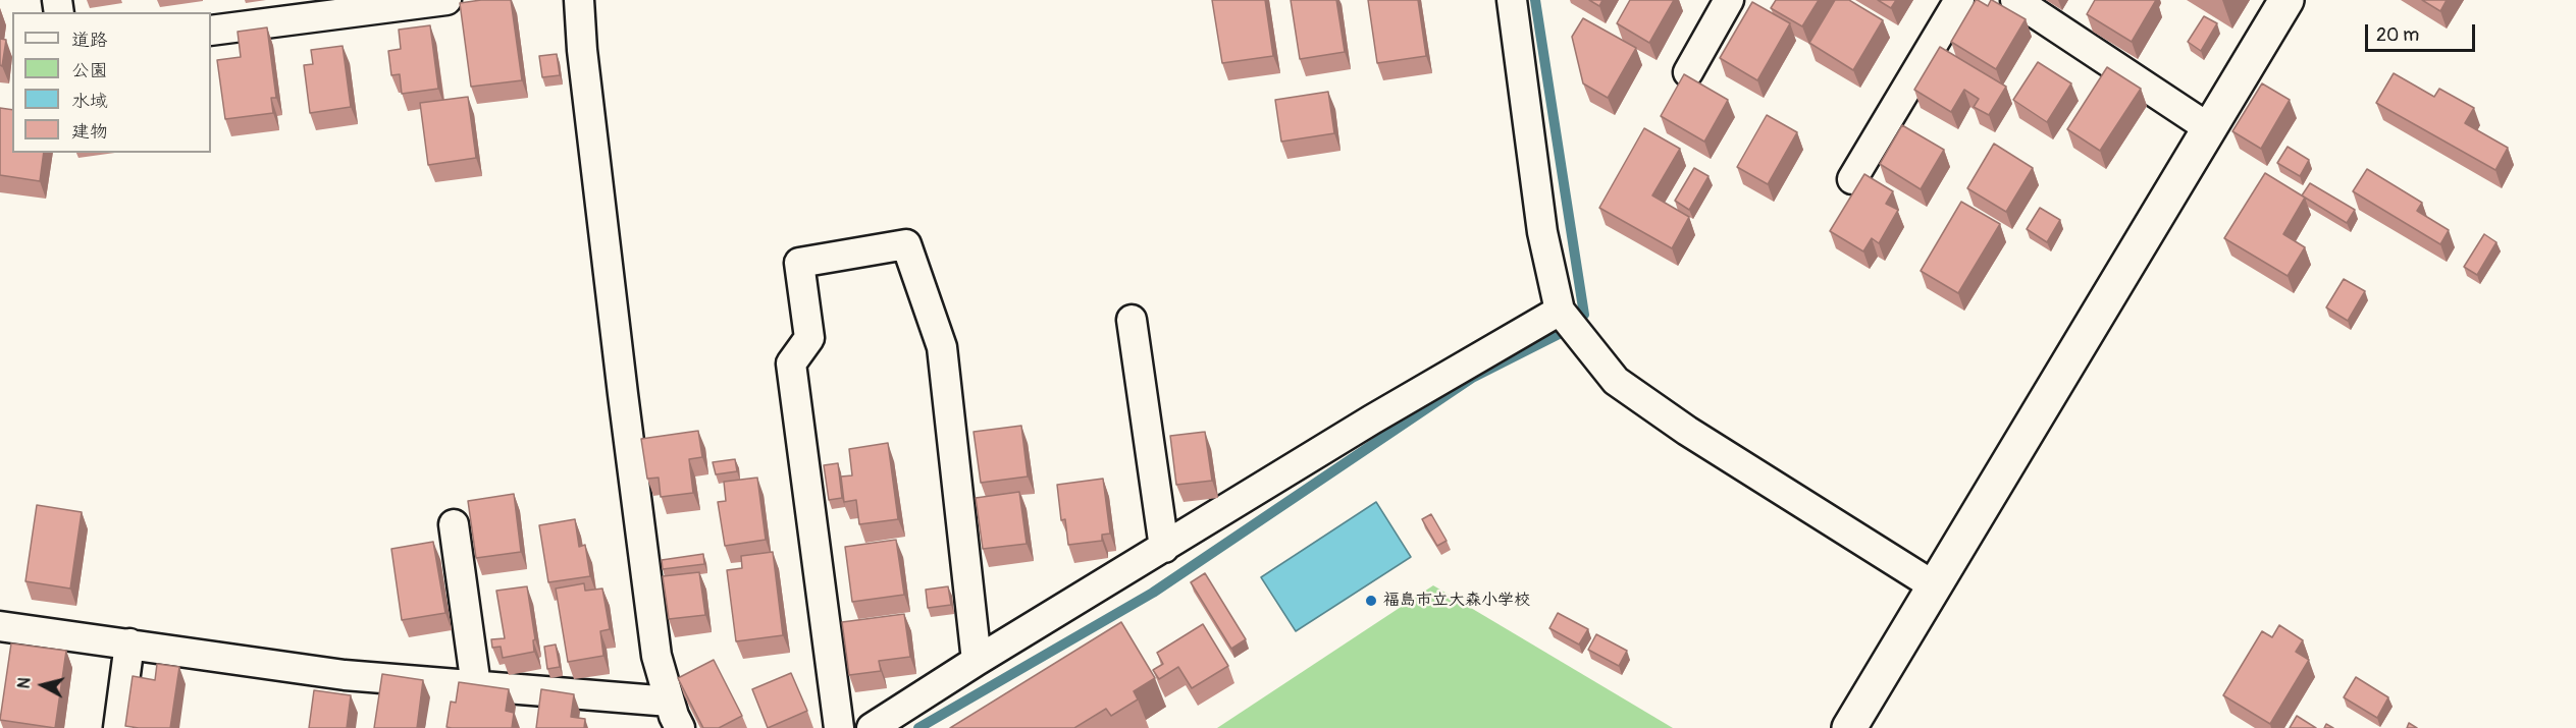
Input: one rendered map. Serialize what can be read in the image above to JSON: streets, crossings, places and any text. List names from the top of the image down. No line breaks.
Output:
{"places":["福島市立大森小学校"],"legend":["道路","公園","水域","建物"],"scale_bar":"20 m","north":"left"}
